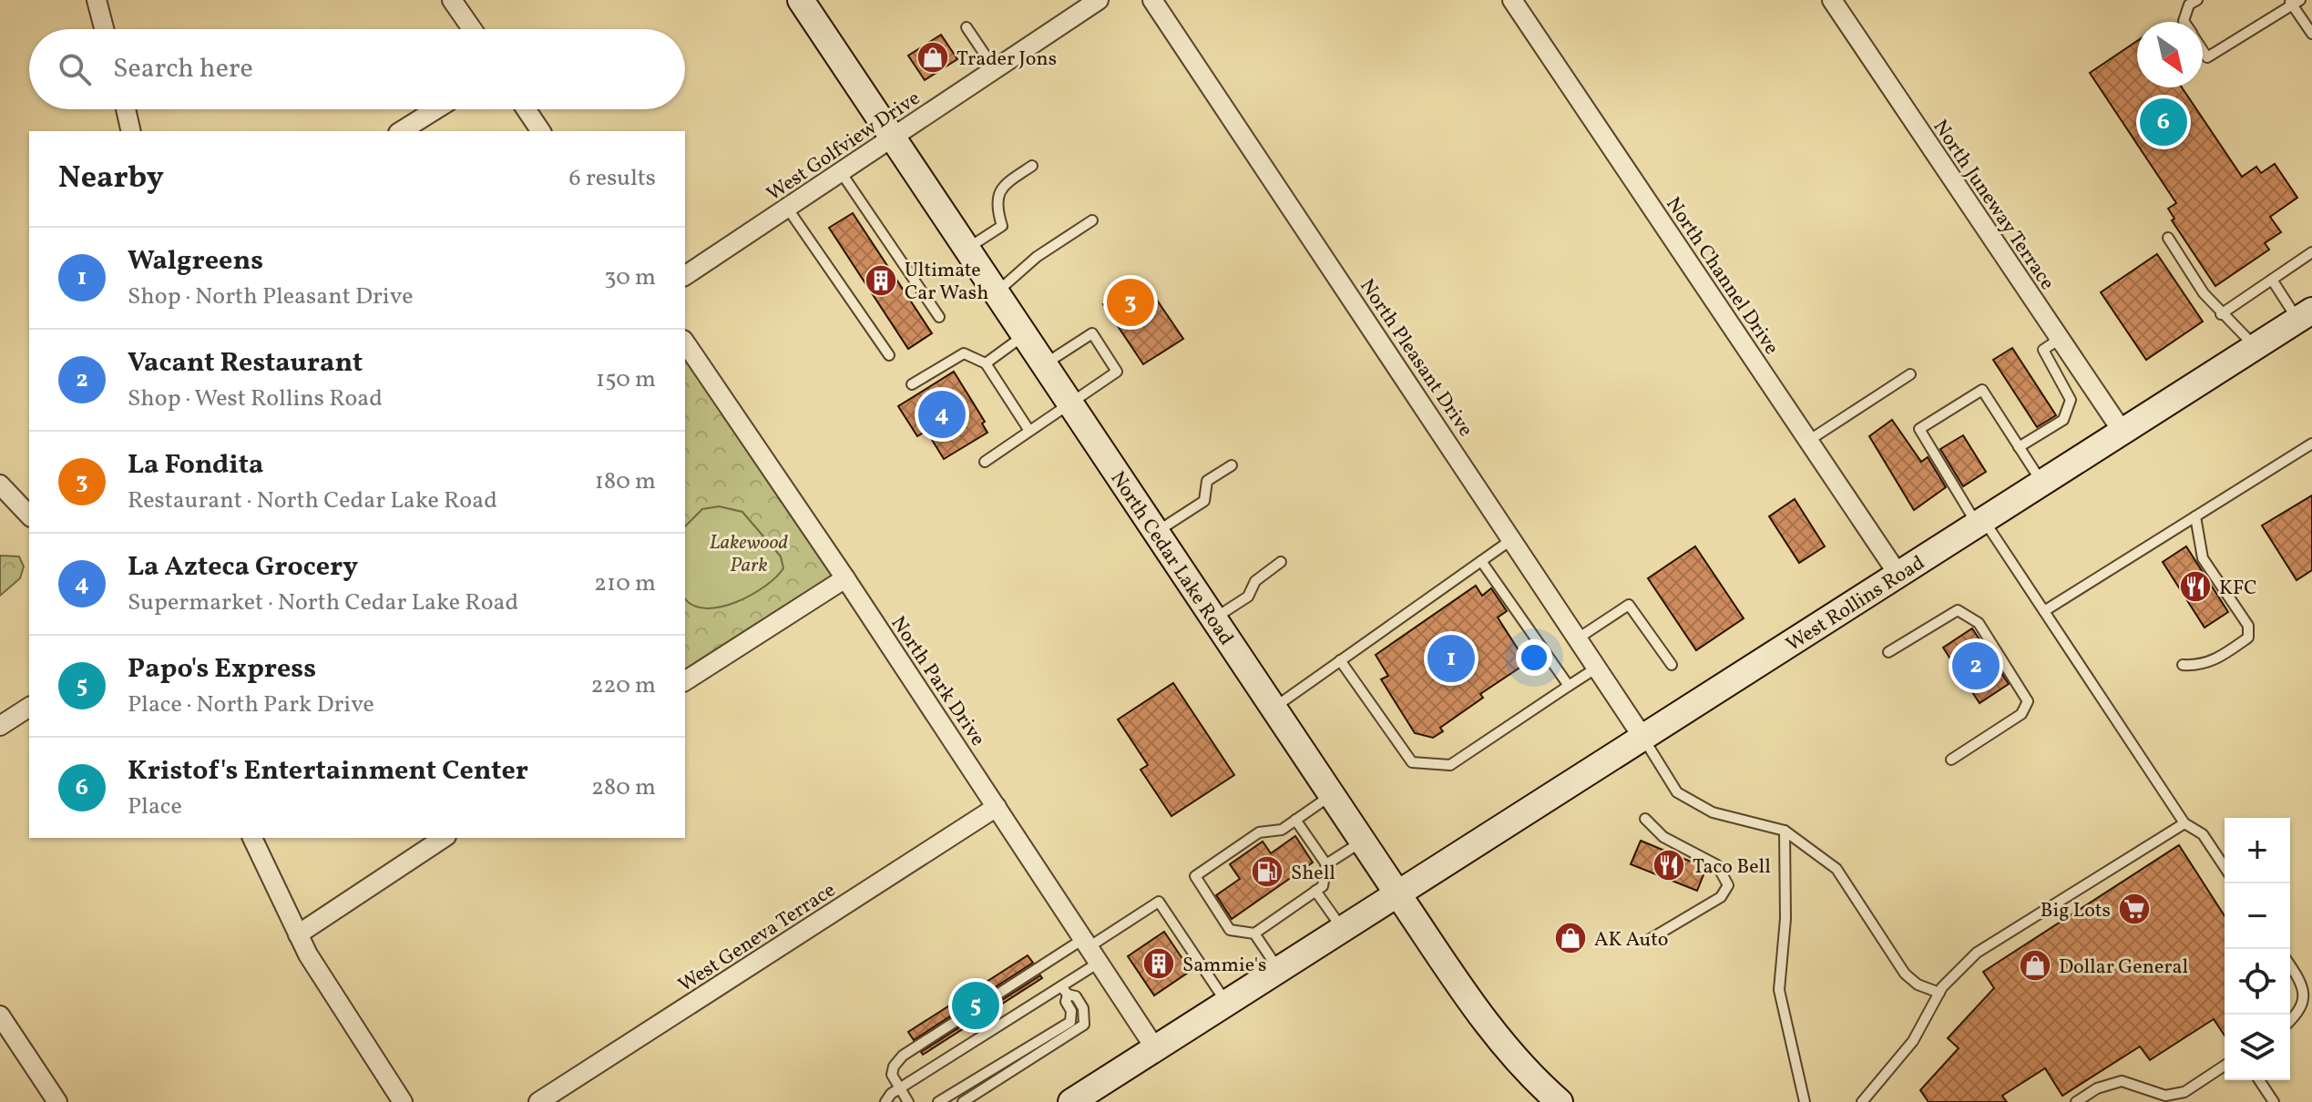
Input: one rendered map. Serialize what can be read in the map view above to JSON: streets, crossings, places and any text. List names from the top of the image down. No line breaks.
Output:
{"streets":{"main road":["North Cedar Lake Road","West Rollins Road"],"street":["West Golfview Drive","North Juneway Terrace","North Channel Drive","North Pleasant Drive","North Park Drive","West Geneva Terrace"]},"crossings":[["West Golfview Drive","North Cedar Lake Road"],["North Juneway Terrace","West Rollins Road"],["North Channel Drive","West Rollins Road"],["North Pleasant Drive","West Rollins Road"],["North Cedar Lake Road","West Rollins Road"],["West Rollins Road","North Park Drive"],["North Park Drive","West Geneva Terrace"]],"parks":["Lakewood Park"],"places":{"shop":["Trader Jons","AK Auto","Dollar General"],"building":["Ultimate Car Wash","Sammie's"],"restaurant":["KFC","Taco Bell"],"fuel station":["Shell"],"supermarket":["Big Lots"]},"north":"bottom right","page":{"search":"Search here","pins":["6","3","4","1","2","5"],"heading":["Nearby","6 results"],"list":[{"mark":"1","name":"Walgreens","note":"Shop · North Pleasant Drive","value":"30 m"},{"mark":"2","name":"Vacant Restaurant","note":"Shop · West Rollins Road","value":"150 m"},{"mark":"3","name":"La Fondita","note":"Restaurant · North Cedar Lake Road","value":"180 m"},{"mark":"4","name":"La Azteca Grocery","note":"Supermarket · North Cedar Lake Road","value":"210 m"},{"mark":"5","name":"Papo's Express","note":"Place · North Park Drive","value":"220 m"},{"mark":"6","name":"Kristof's Entertainment Center","note":"Place","value":"280 m"}],"map_buttons":["+","−"]}}
